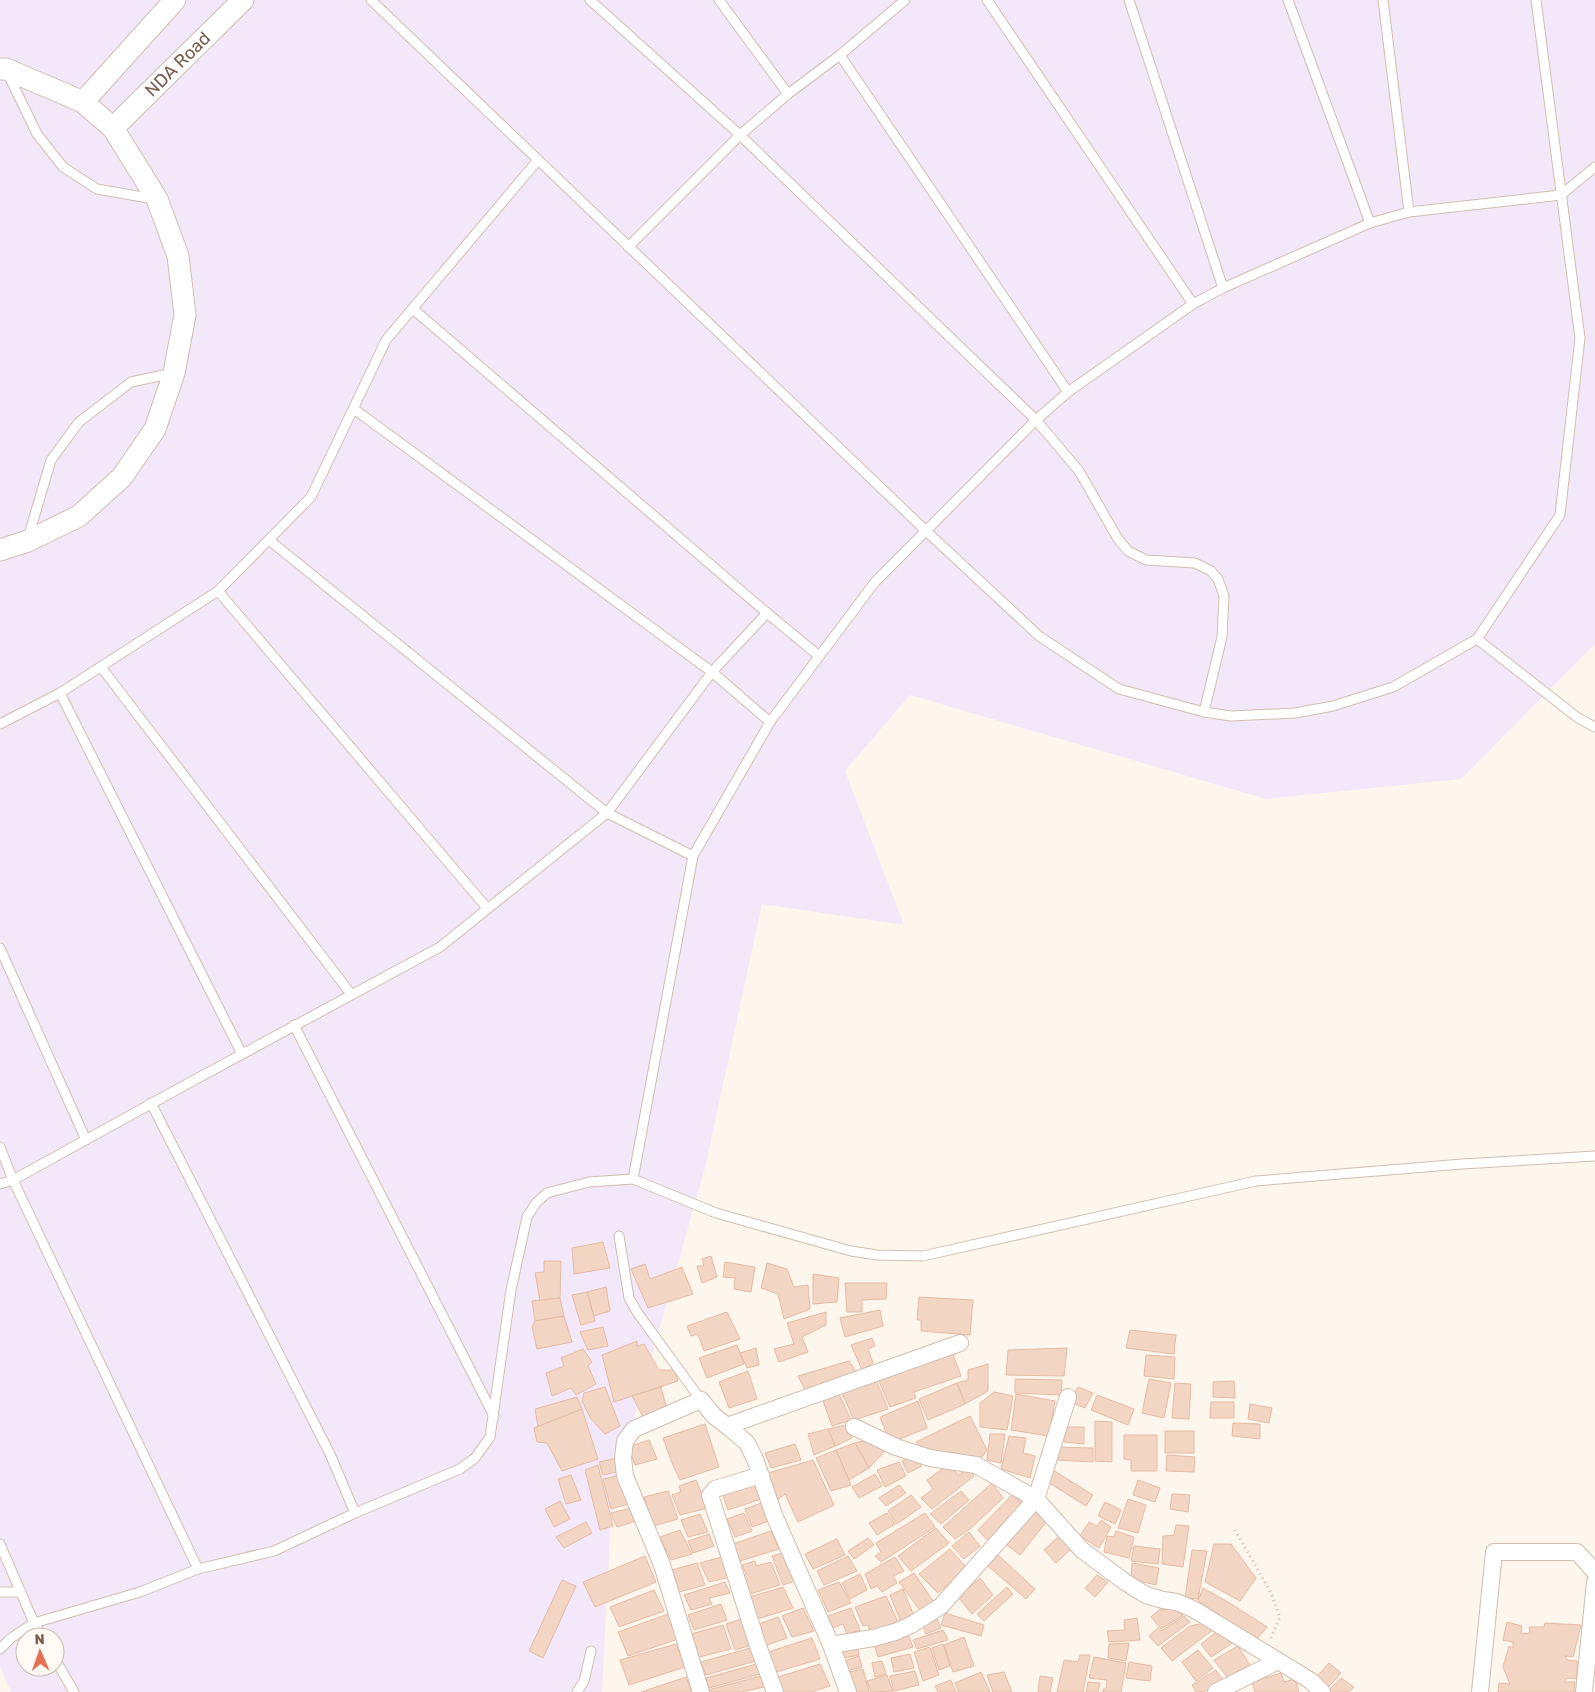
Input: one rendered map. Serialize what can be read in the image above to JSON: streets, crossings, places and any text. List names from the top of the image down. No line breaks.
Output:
{"streets":{"street":["NDA Road"]},"north":"top"}
